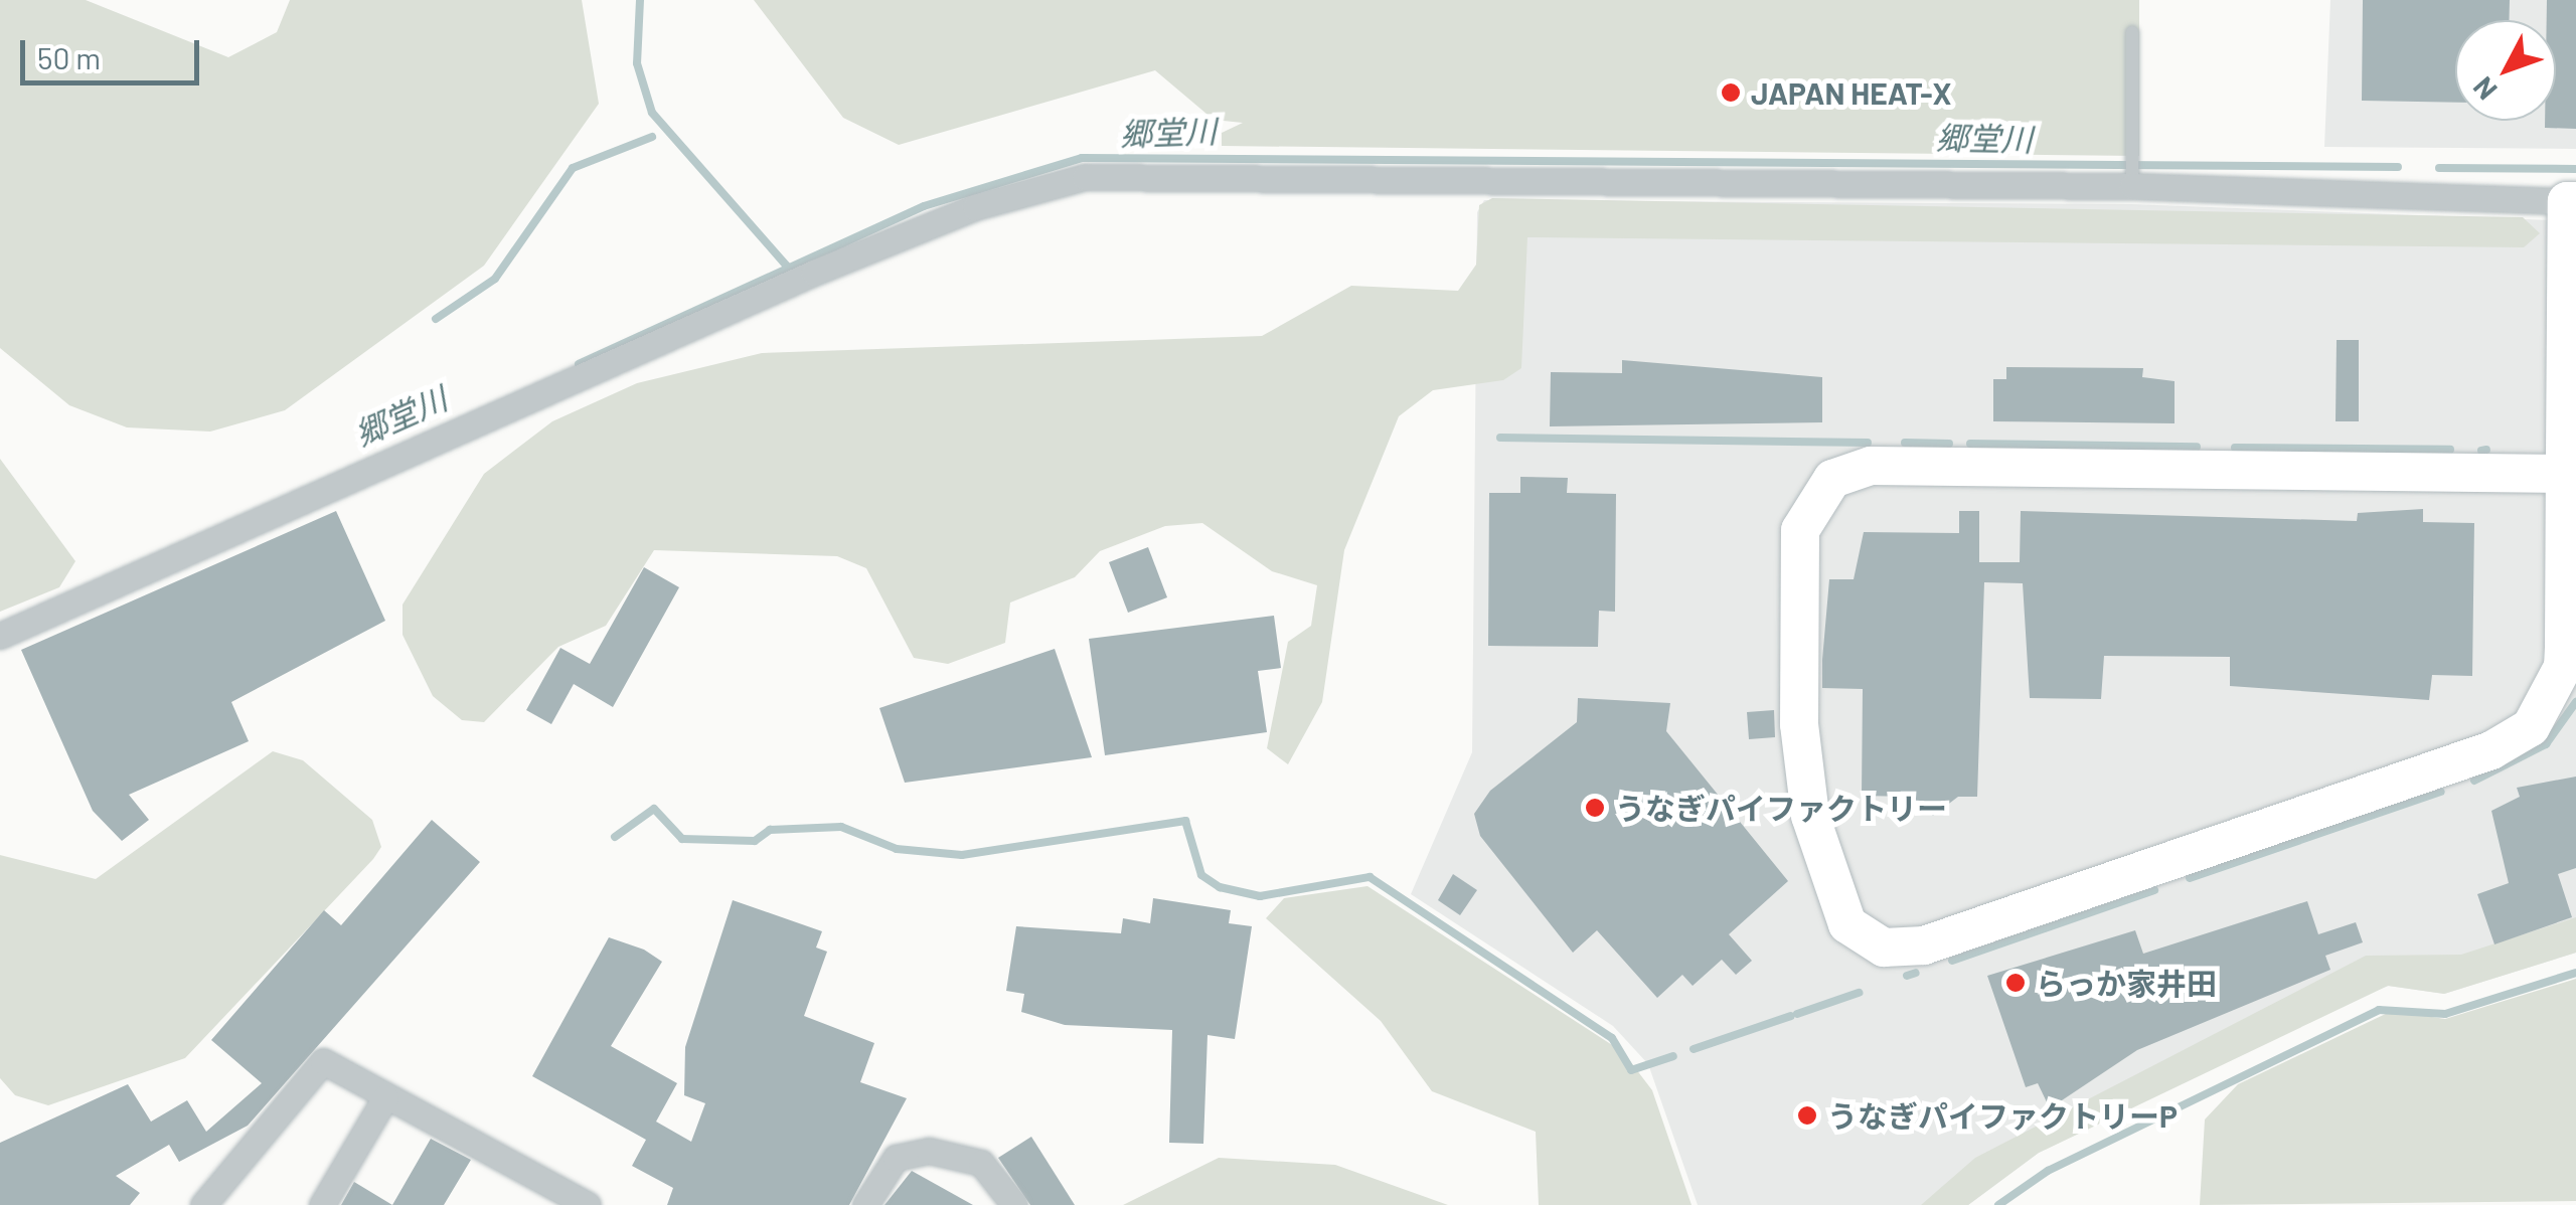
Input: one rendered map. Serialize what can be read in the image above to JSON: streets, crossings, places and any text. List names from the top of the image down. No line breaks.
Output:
{"water":["郷堂川"],"places":["JAPAN HEAT-X","うなぎパイファクトリー","らっか家井田","うなぎパイファクトリーP"],"scale_bar":"50 m","north":"bottom left"}
